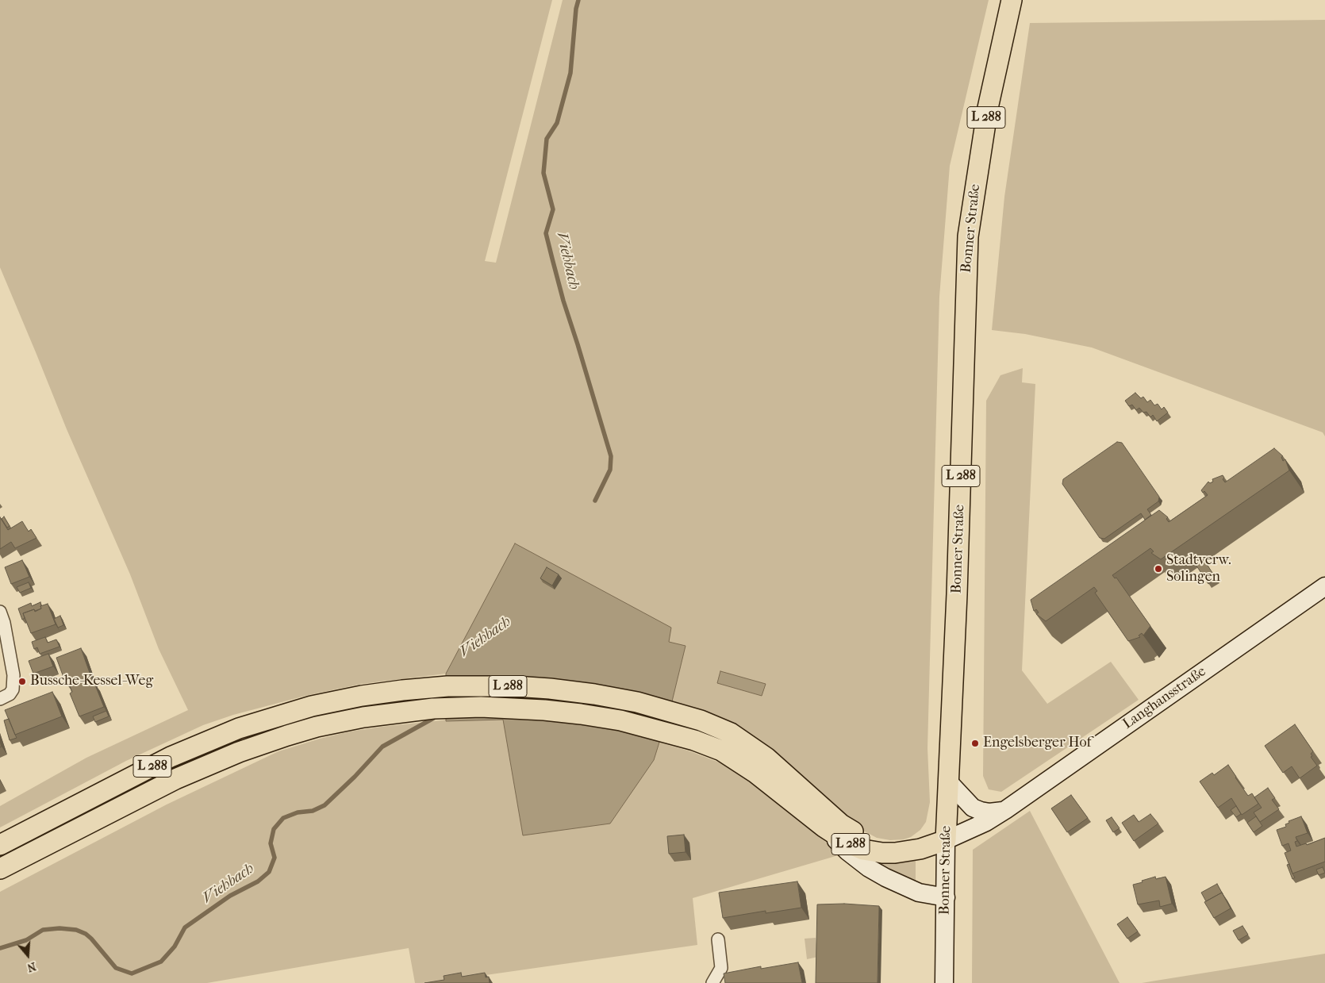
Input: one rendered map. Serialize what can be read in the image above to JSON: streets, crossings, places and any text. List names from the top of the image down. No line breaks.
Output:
{"streets":{"main road":["L 288","Bonner Straße"],"street":["Langhansstraße"]},"crossings":[["L 288","Bonner Straße"],["L 288","Langhansstraße"],["Bonner Straße","Langhansstraße"]],"water":["Viehbach"],"places":["Stadtverw. Solingen","Bussche-Kessel-Weg","Engelsberger Hof"],"north":"bottom"}
